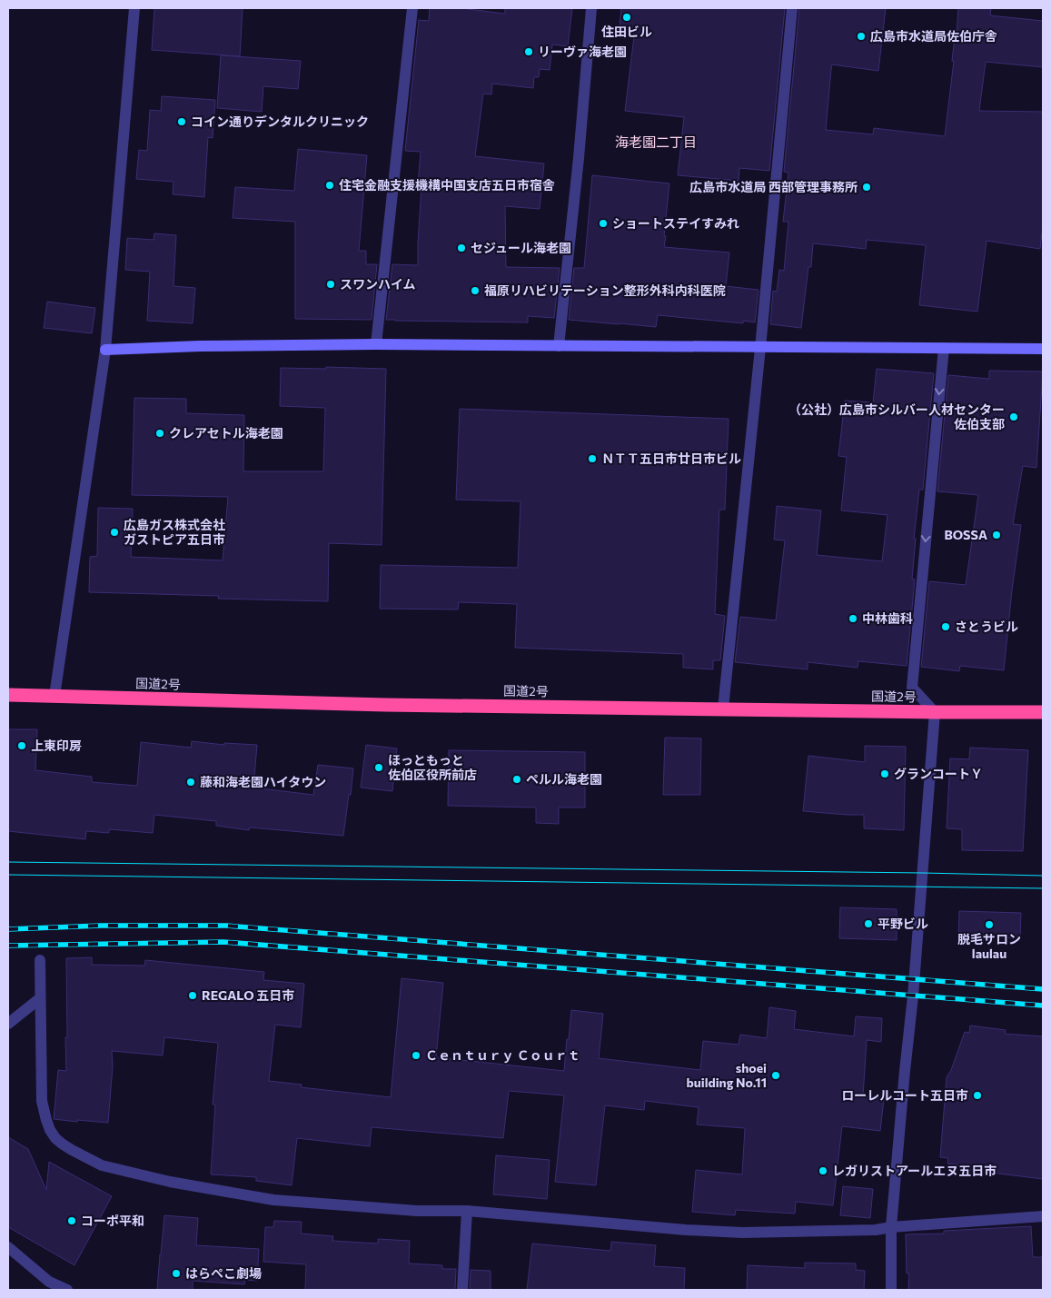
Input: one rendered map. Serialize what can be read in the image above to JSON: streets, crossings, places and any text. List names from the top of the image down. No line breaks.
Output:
{"streets":{"highway":["国道2号"]},"districts":["海老園二丁目"],"places":["住田ビル","広島市水道局佐伯庁舎","リーヴァ海老園","コイン通りデンタルクリニック","住宅金融支援機構中国支店五日市宿舎","広島市水道局 西部管理事務所","ショートステイすみれ","セジュール海老園","スワンハイム","福原リハビリテーション整形外科内科医院","（公社）広島市シルバー人材センター 佐伯支部","クレアセトル海老園","ＮＴＴ五日市廿日市ビル","広島ガス株式会社 ガストピア五日市","BOSSA","中林歯科","さとうビル","上東印房","ほっともっと 佐伯区役所前店","グランコートＹ","ペルル海老園","藤和海老園ハイタウン","平野ビル","脱毛サロン laulau","REGALO 五日市","Ｃｅｎｔｕｒｙ Ｃｏｕｒｔ","shoei building No.11","ローレルコート五日市","レガリストアールエヌ五日市","コーポ平和","はらぺこ劇場"]}
